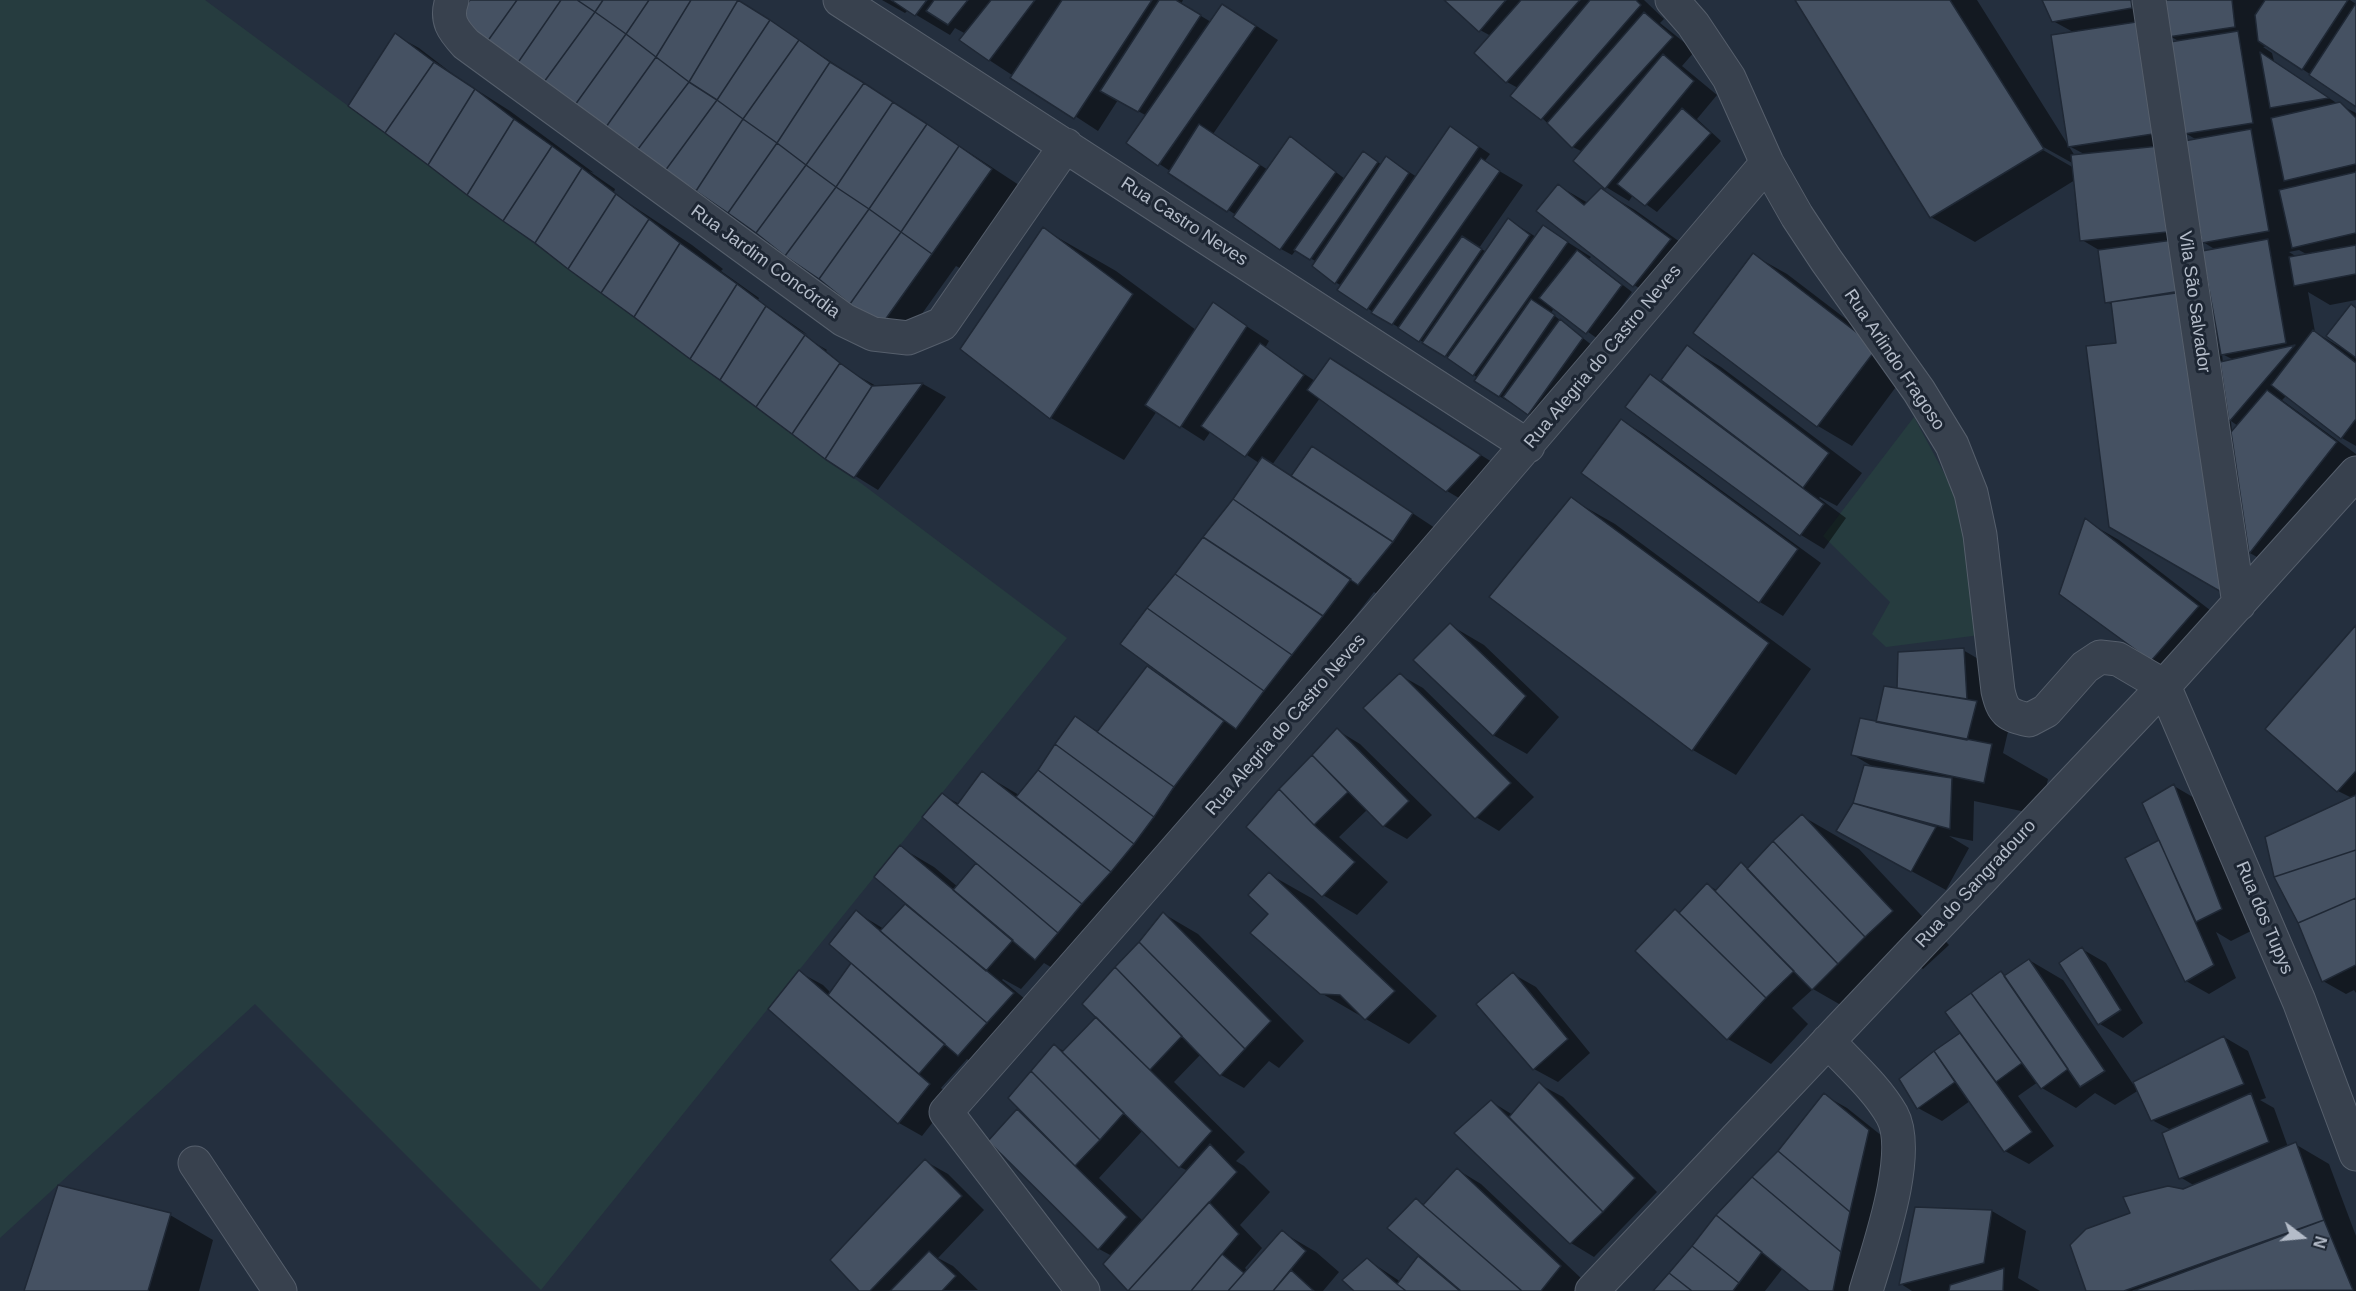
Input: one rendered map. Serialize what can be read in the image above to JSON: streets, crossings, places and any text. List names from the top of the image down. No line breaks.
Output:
{"streets":{"street":["Rua Castro Neves","Rua Jardim Concórdia","Vila São Salvador","Rua Alegria do Castro Neves","Rua Arlindo Fragoso","Rua do Sangradouro","Rua dos Tupys"]},"crossings":[["Rua Castro Neves","Rua Jardim Concórdia"],["Rua Castro Neves","Rua Alegria do Castro Neves"],["Vila São Salvador","Rua do Sangradouro"],["Rua Alegria do Castro Neves","Rua Arlindo Fragoso"],["Rua Arlindo Fragoso","Rua do Sangradouro"],["Rua Arlindo Fragoso","Rua dos Tupys"],["Rua do Sangradouro","Rua dos Tupys"]],"north":"right"}
